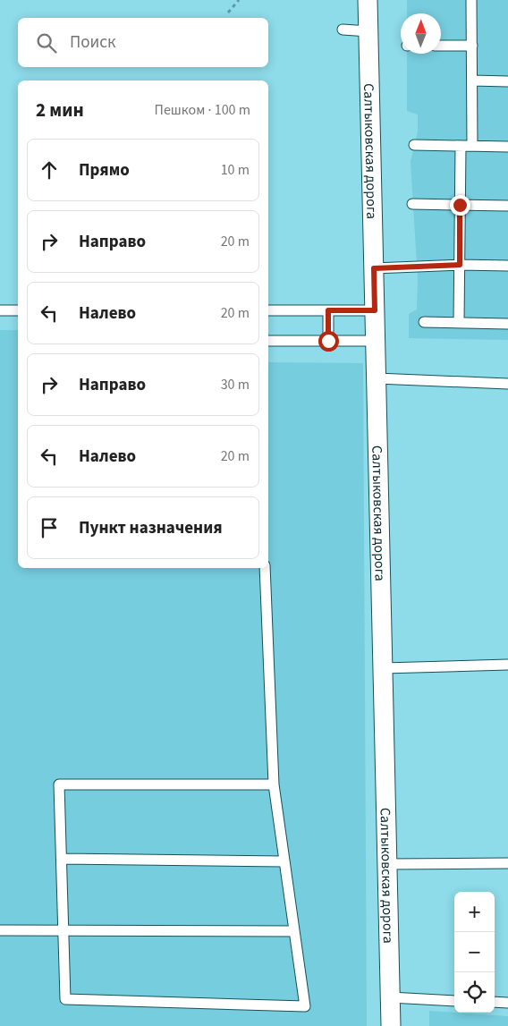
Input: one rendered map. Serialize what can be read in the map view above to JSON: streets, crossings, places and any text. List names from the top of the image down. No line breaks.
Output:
{"streets":{"street":["Салтыковская дорога"]},"north":"top","page":{"search":"Поиск","heading":["2 мин","Пешком · 100 m"],"list":[["Прямо","10 m"],["Направо","20 m"],["Налево","20 m"],["Направо","30 m"],["Налево","20 m"],"Пункт назначения"],"map_buttons":["+","−"]}}
